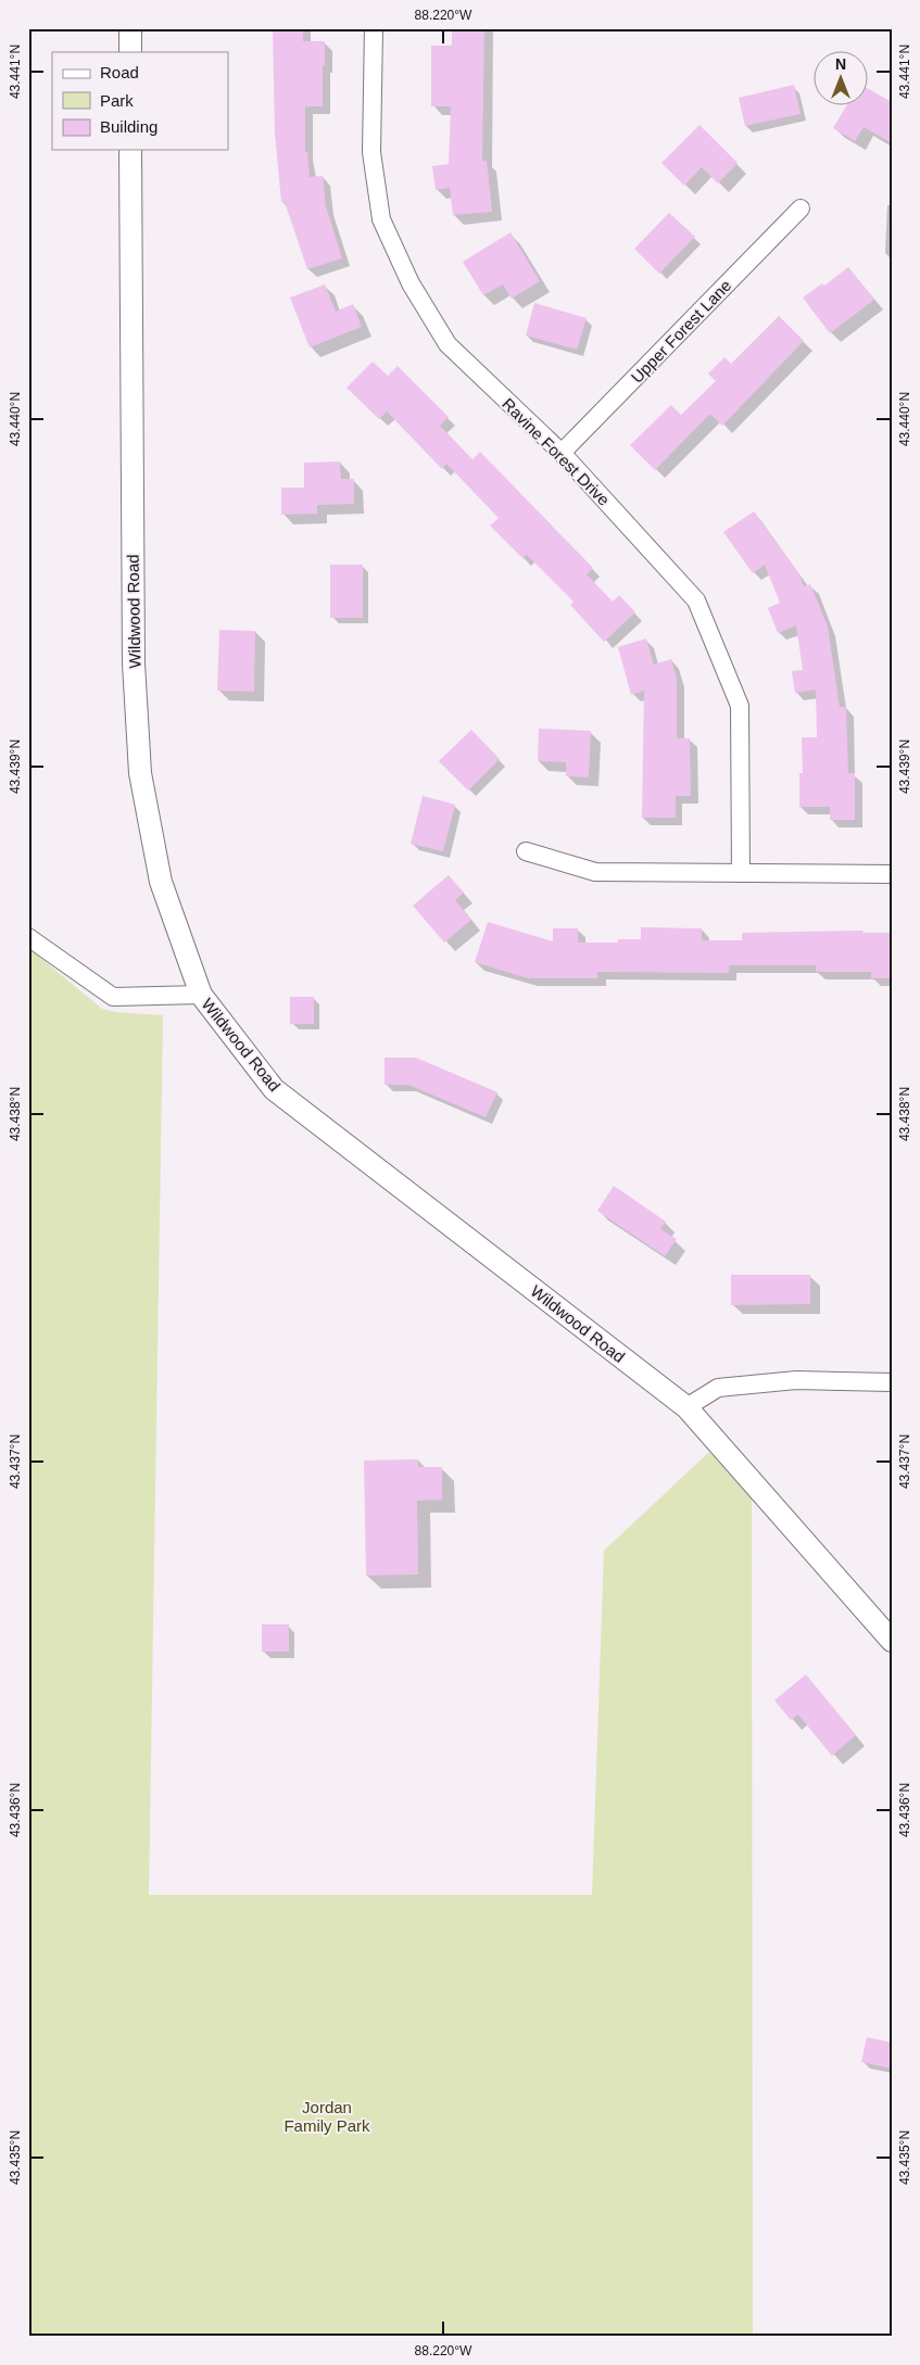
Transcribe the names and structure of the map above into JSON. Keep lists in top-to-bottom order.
{
  "streets": {
    "street": ["Upper Forest Lane", "Ravine Forest Drive", "Wildwood Road"]
  },
  "crossings": [
    ["Upper Forest Lane", "Ravine Forest Drive"]
  ],
  "parks": ["Jordan Family Park"],
  "legend": ["Road", "Park", "Building"],
  "north": "top",
  "coordinates": [
    "88.220°W",
    "43.441°N",
    "43.440°N",
    "43.439°N",
    "43.438°N",
    "43.437°N",
    "43.436°N",
    "43.435°N"
  ]
}
